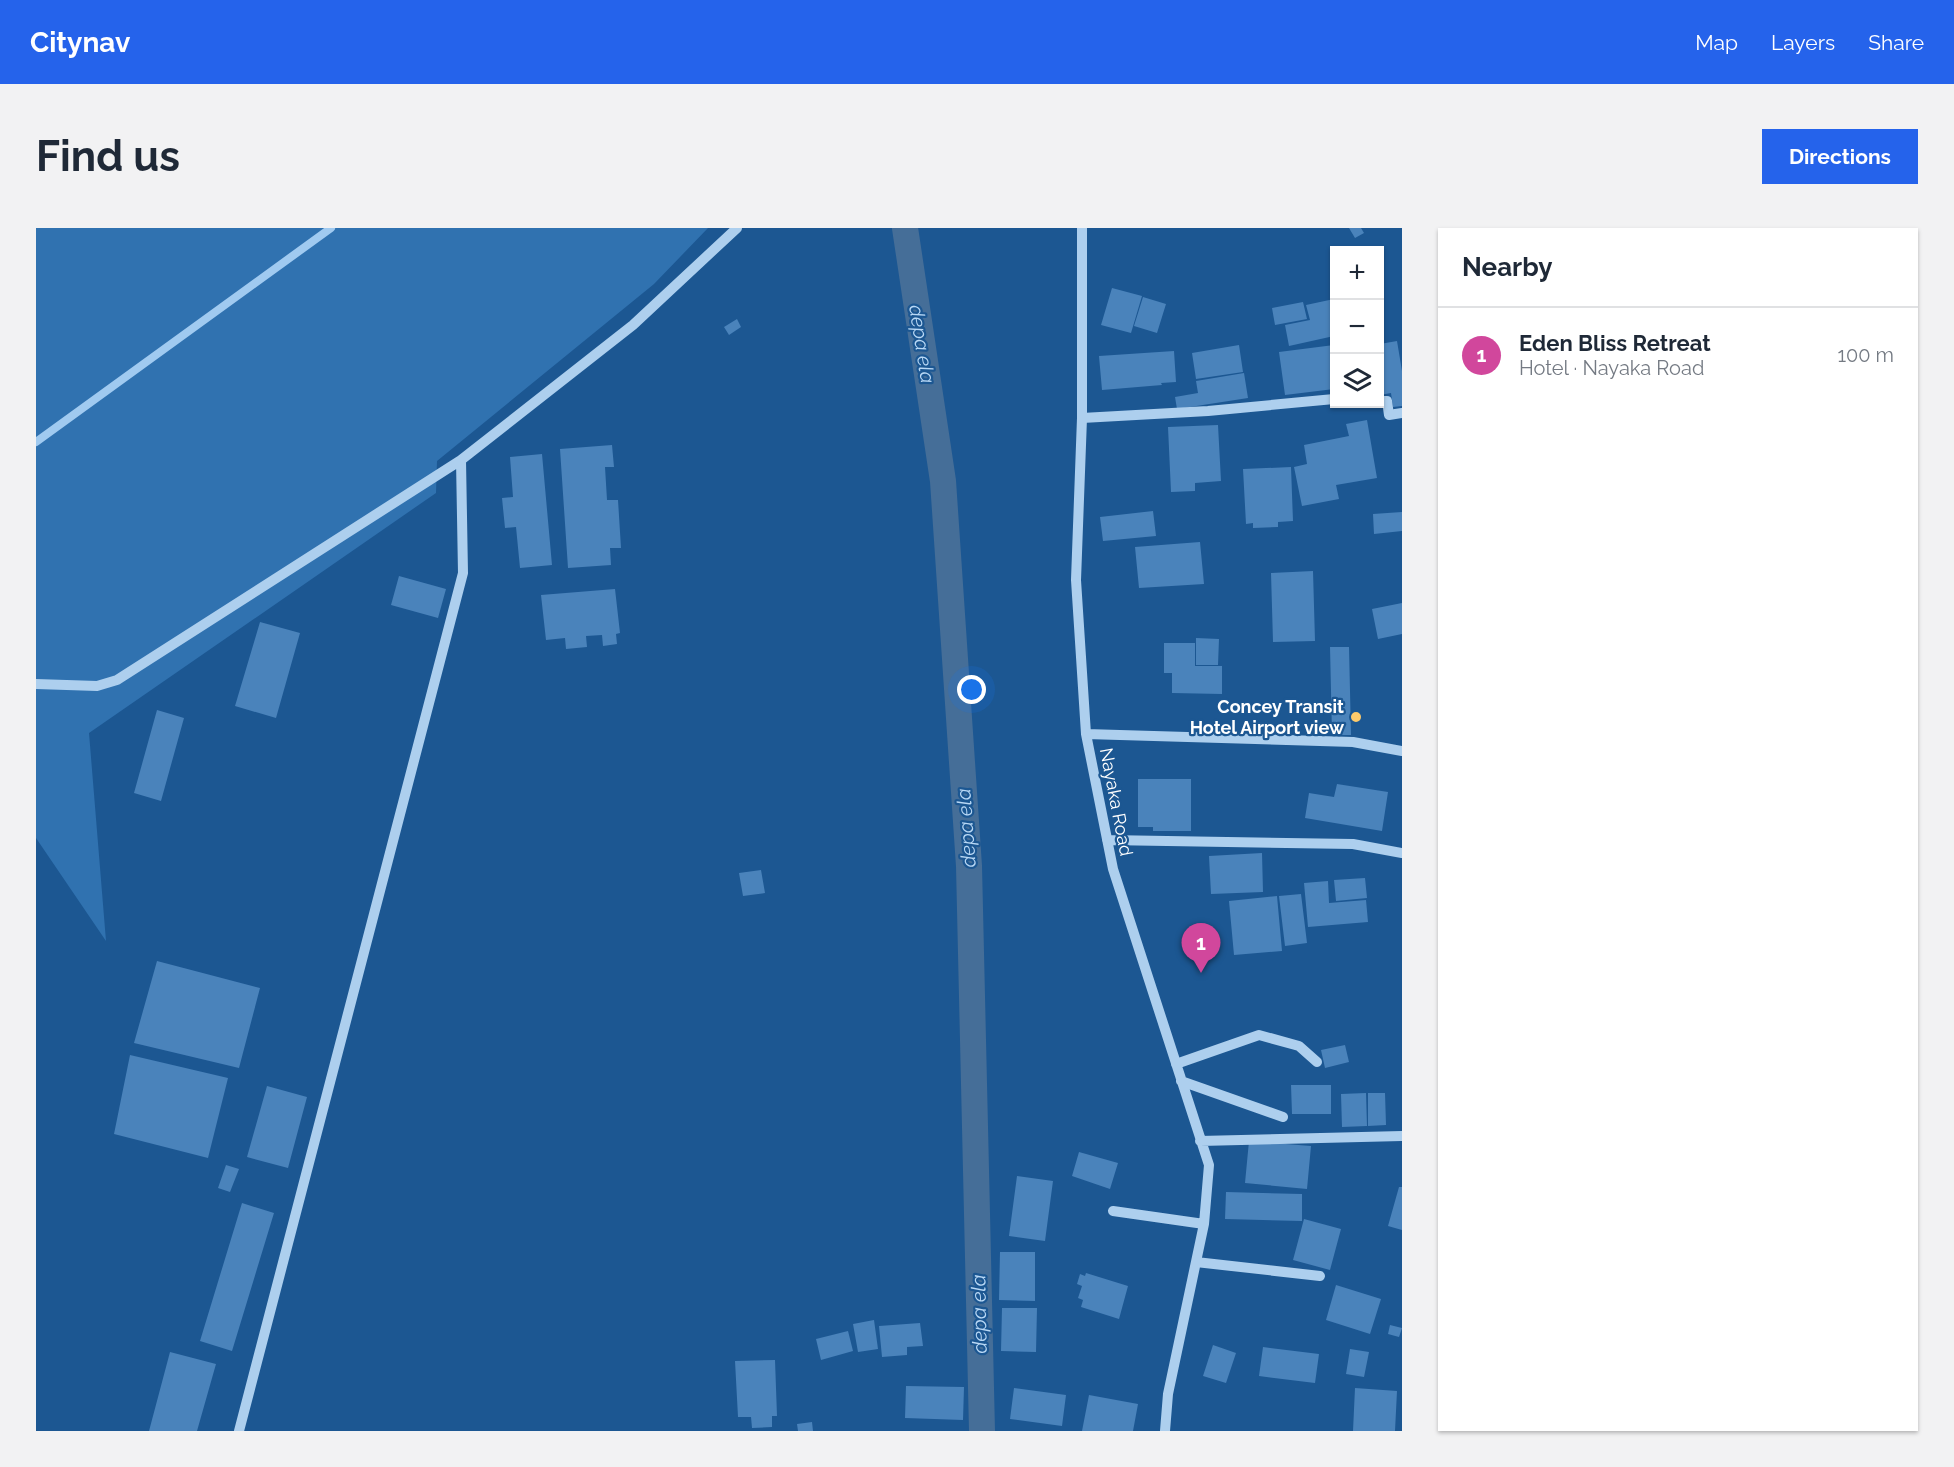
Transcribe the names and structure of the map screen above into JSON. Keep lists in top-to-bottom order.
{
  "streets": {
    "street": ["Nayaka Road"]
  },
  "water": ["depa ela"],
  "places": ["Concey Transit Hotel Airport view"],
  "page": {
    "header": "Citynav",
    "nav": ["Map", "Layers", "Share"],
    "buttons": "Directions",
    "title": "Find us",
    "heading": "Nearby",
    "map_buttons": ["+", "−"],
    "list": [
      {
        "mark": "1",
        "name": "Eden Bliss Retreat",
        "note": "Hotel · Nayaka Road",
        "value": "100 m"
      }
    ],
    "pins": "1"
  }
}
